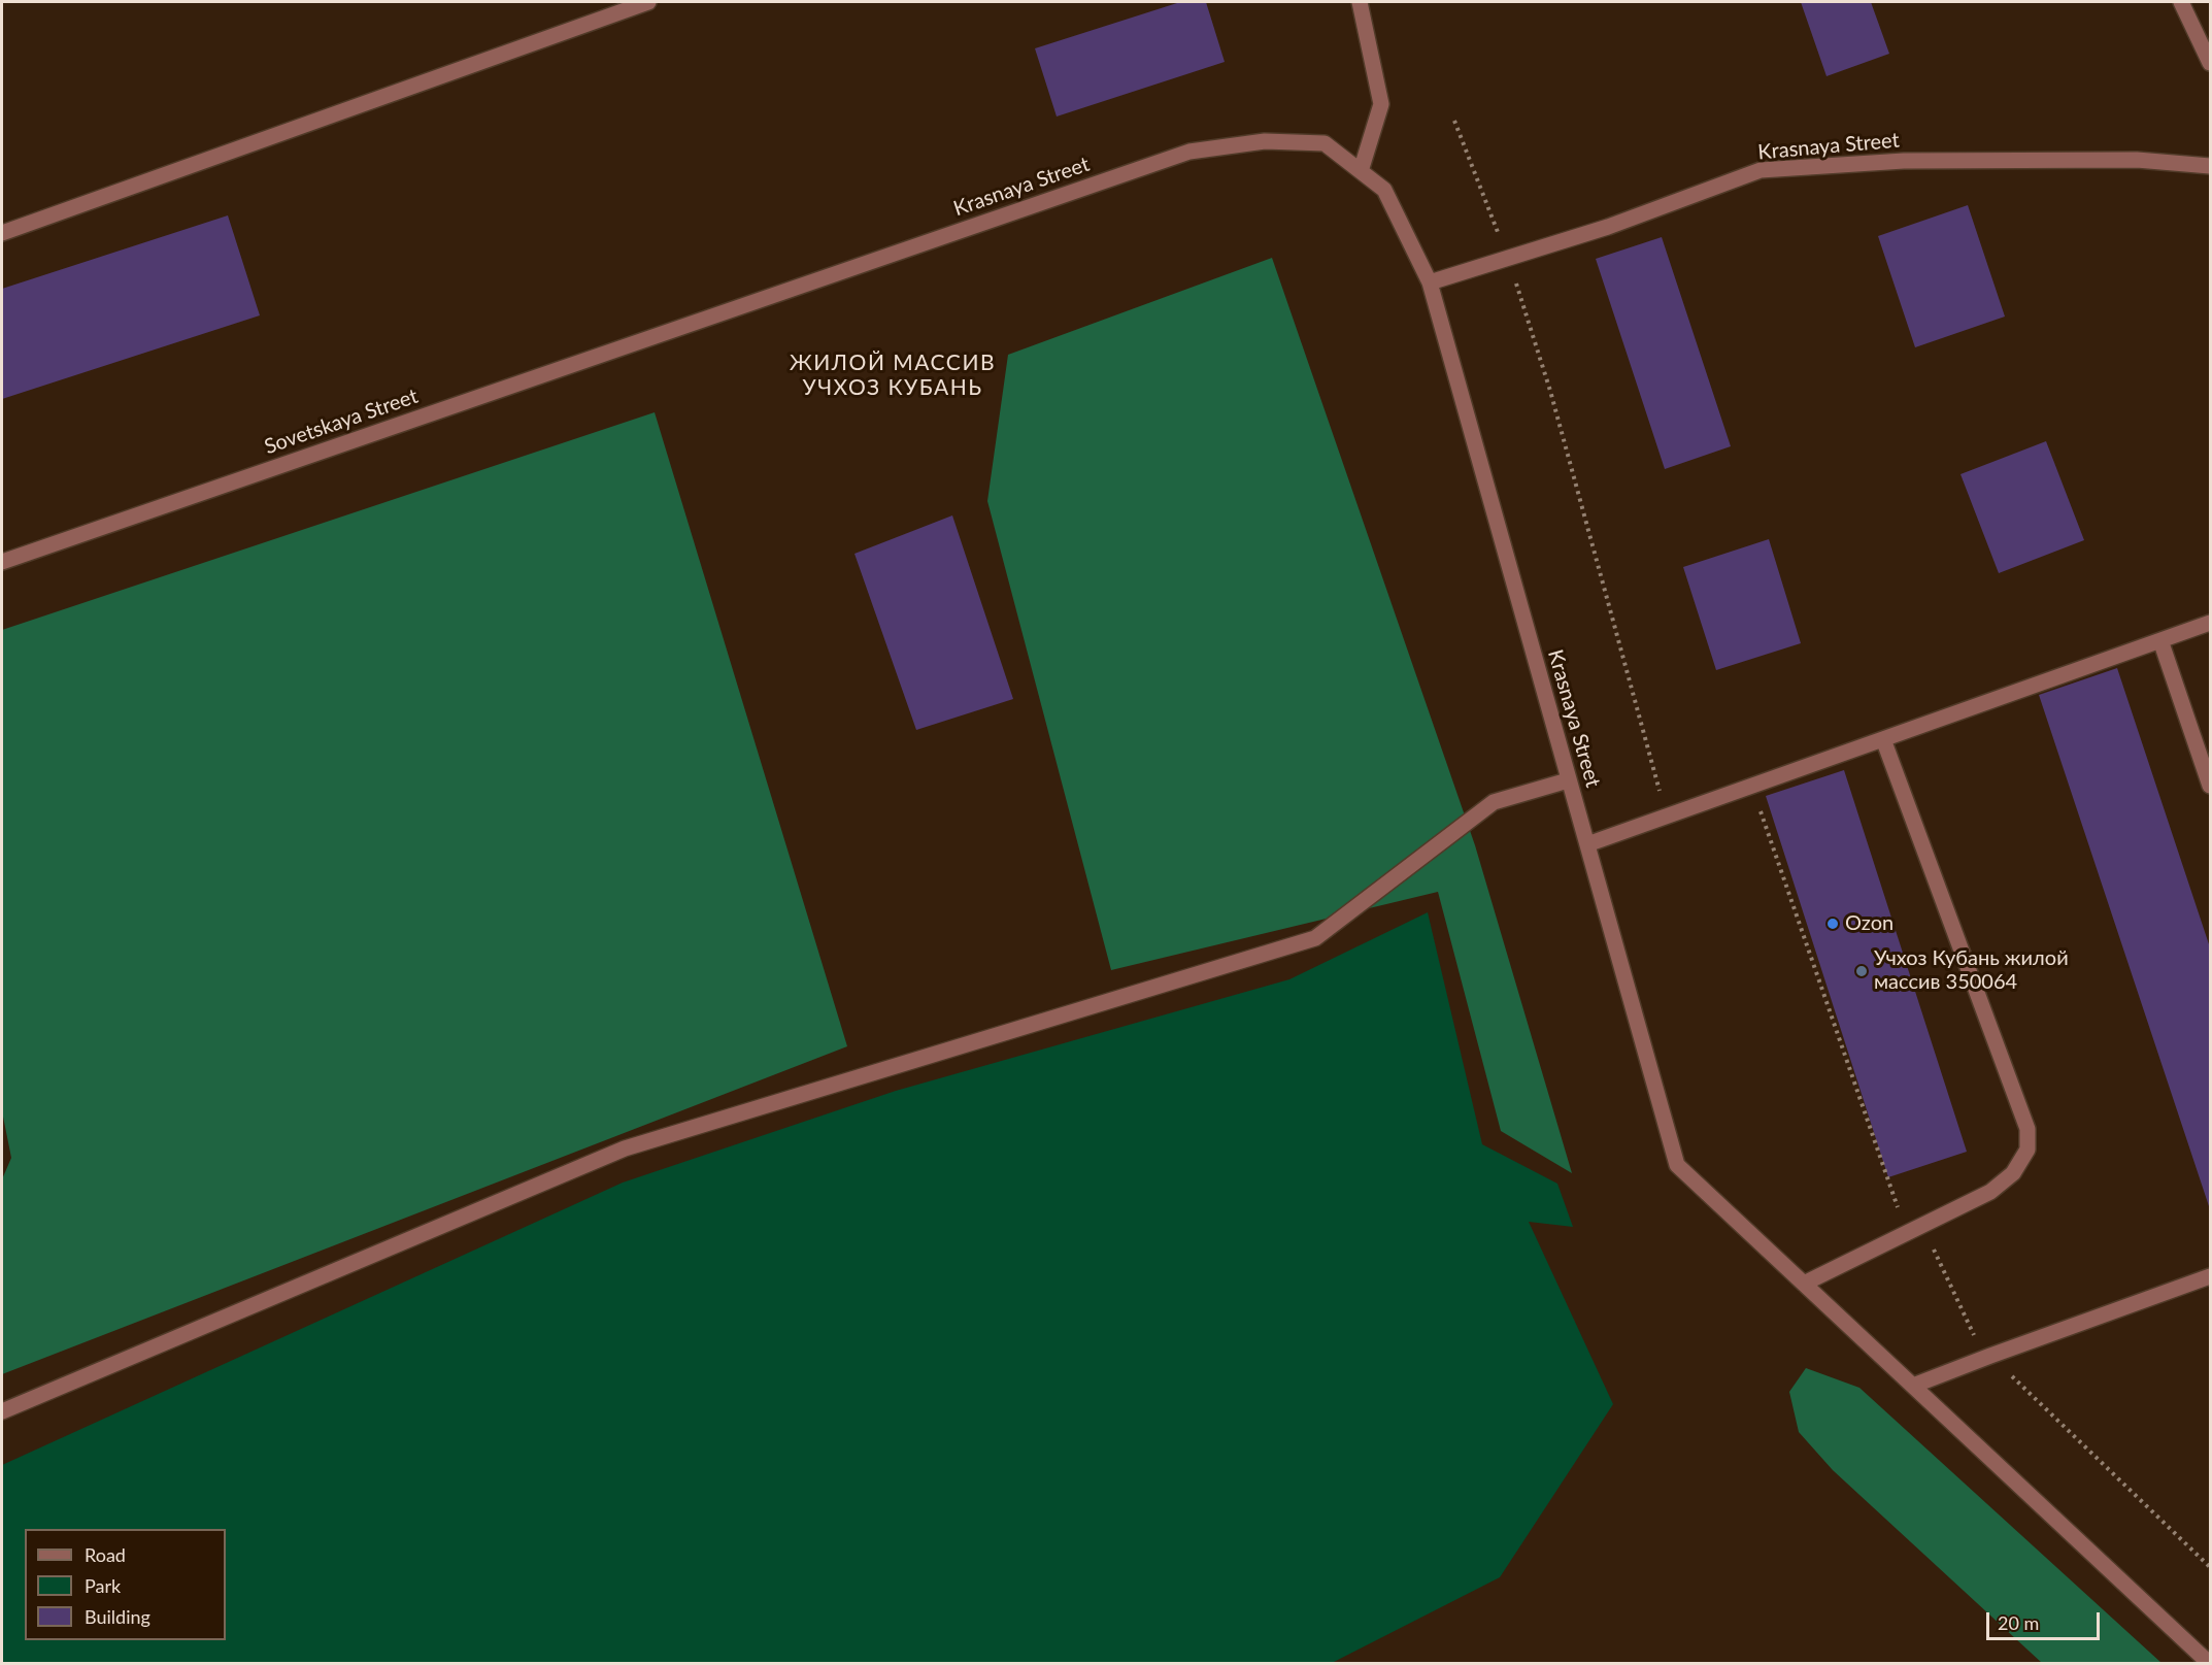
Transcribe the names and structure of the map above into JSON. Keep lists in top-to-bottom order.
{
  "streets": {
    "street": ["Krasnaya Street", "Sovetskaya Street"]
  },
  "crossings": [
    ["Krasnaya Street", "Sovetskaya Street"]
  ],
  "districts": ["ЖИЛОЙ МАССИВ УЧХОЗ КУБАНЬ"],
  "places": ["Ozon", "Учхоз Кубань жилой массив 350064"],
  "legend": ["Road", "Park", "Building"],
  "scale_bar": "20 m"
}
